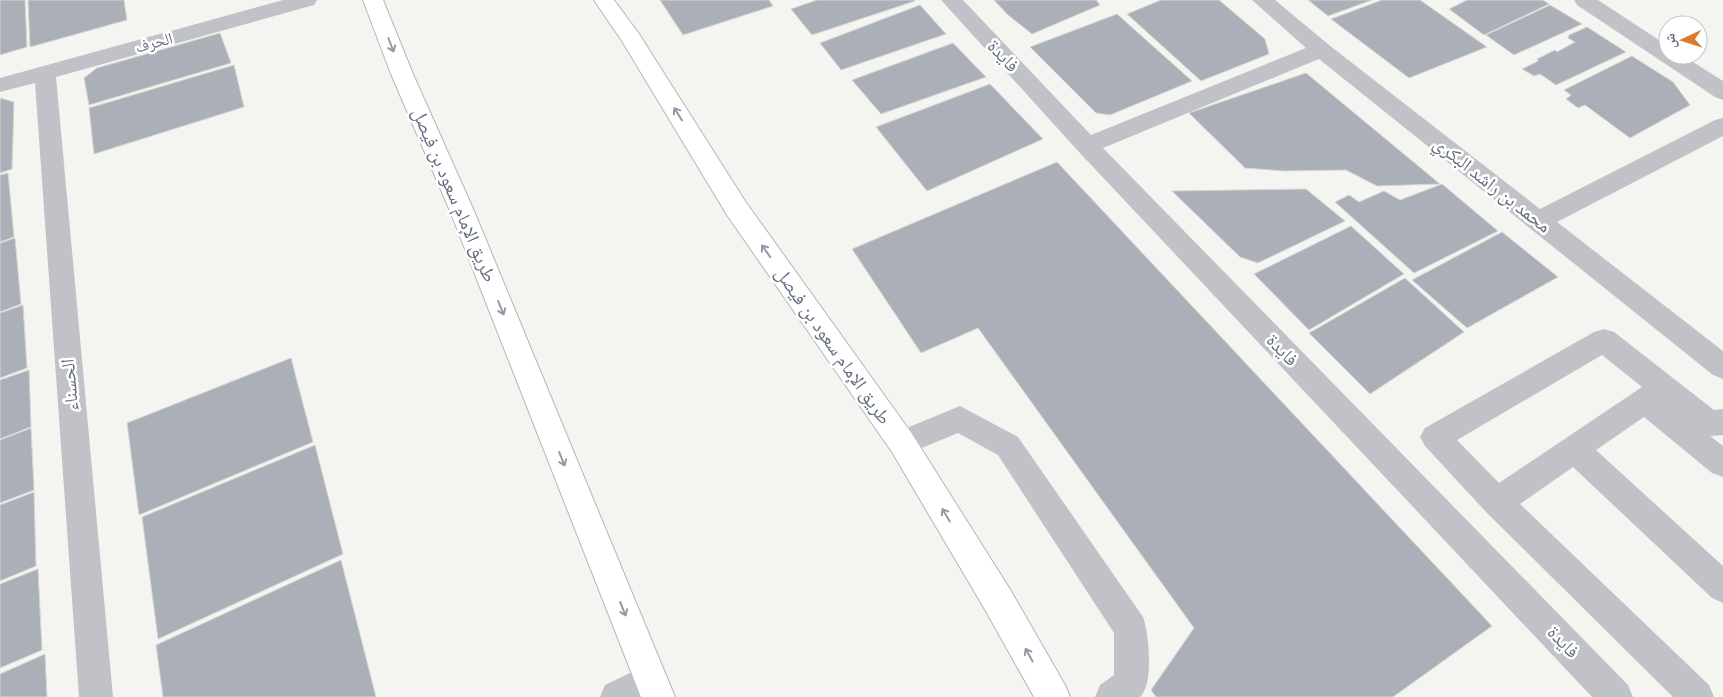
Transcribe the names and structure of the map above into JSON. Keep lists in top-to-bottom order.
{
  "streets": {
    "main road": ["طريق الإمام سعود بن فيصل"],
    "street": [
      "الحرف",
      "فايدة",
      "محمد بن راشد البكري",
      "الحسناء"
    ]
  },
  "crossings": [
    ["الحرف", "الحسناء"]
  ],
  "north": "left"
}
